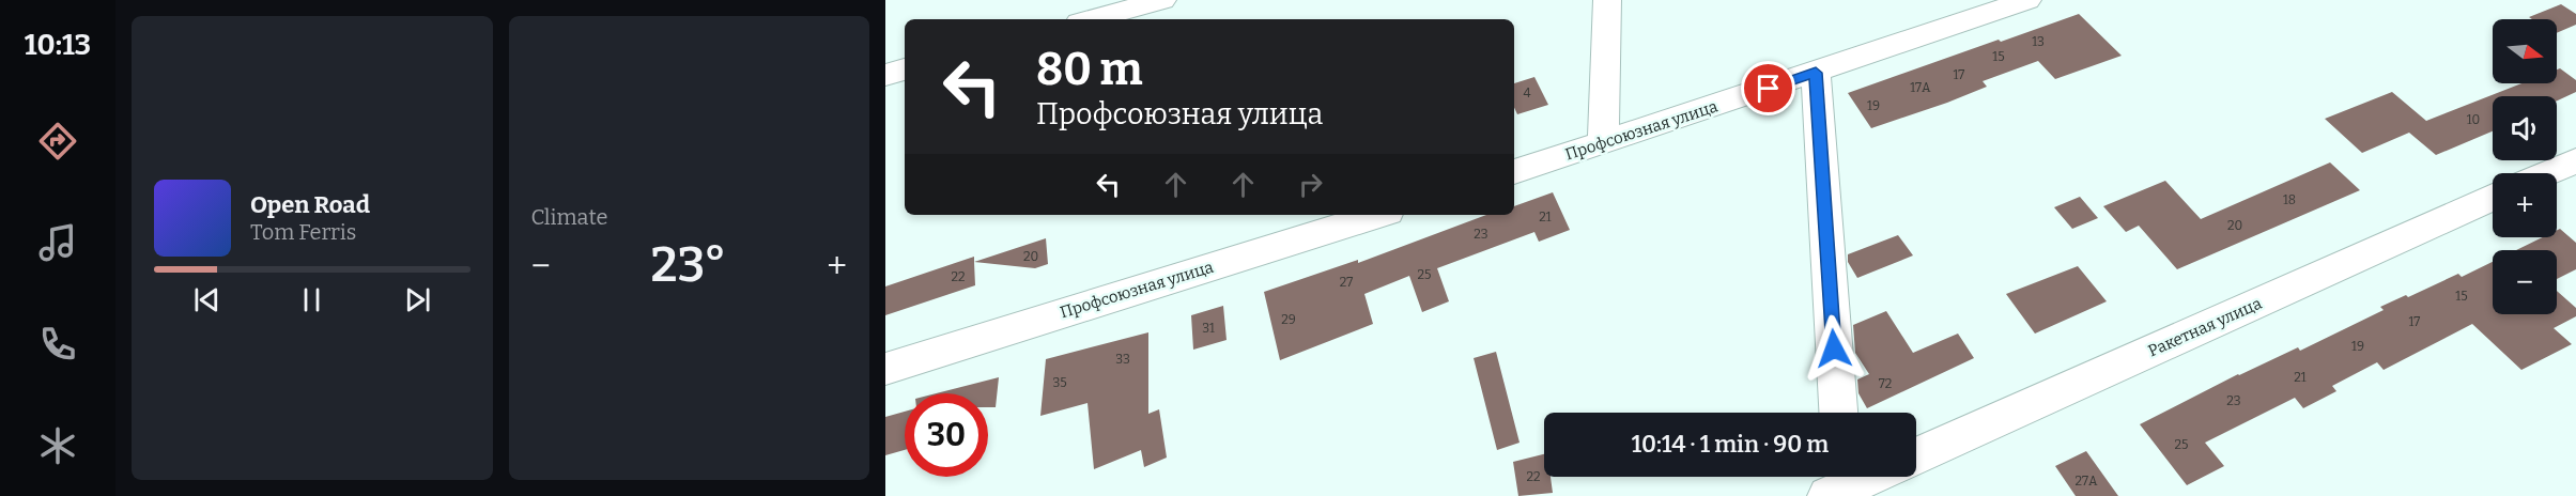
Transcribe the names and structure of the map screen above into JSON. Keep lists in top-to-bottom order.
{
  "streets": {
    "street": ["Профсоюзная улица", "Ракетная улица"]
  },
  "house_numbers": [
    "13",
    "15",
    "17",
    "17А",
    "4",
    "19",
    "10",
    "18",
    "21",
    "20",
    "23",
    "20",
    "25",
    "22",
    "27",
    "15",
    "29",
    "17",
    "31",
    "19",
    "33",
    "21",
    "35",
    "72",
    "23",
    "25",
    "22",
    "27А"
  ],
  "north": "right",
  "page": {
    "tabs": "10:13",
    "tile": "Climate",
    "map_buttons": ["+", "−"],
    "turn": ["80 m", "Профсоюзная улица"],
    "song": ["Open Road", "Tom Ferris"],
    "heat": ["−", "23°", "+"],
    "limit": "30",
    "trip": "10:14 · 1 min · 90 m"
  }
}
